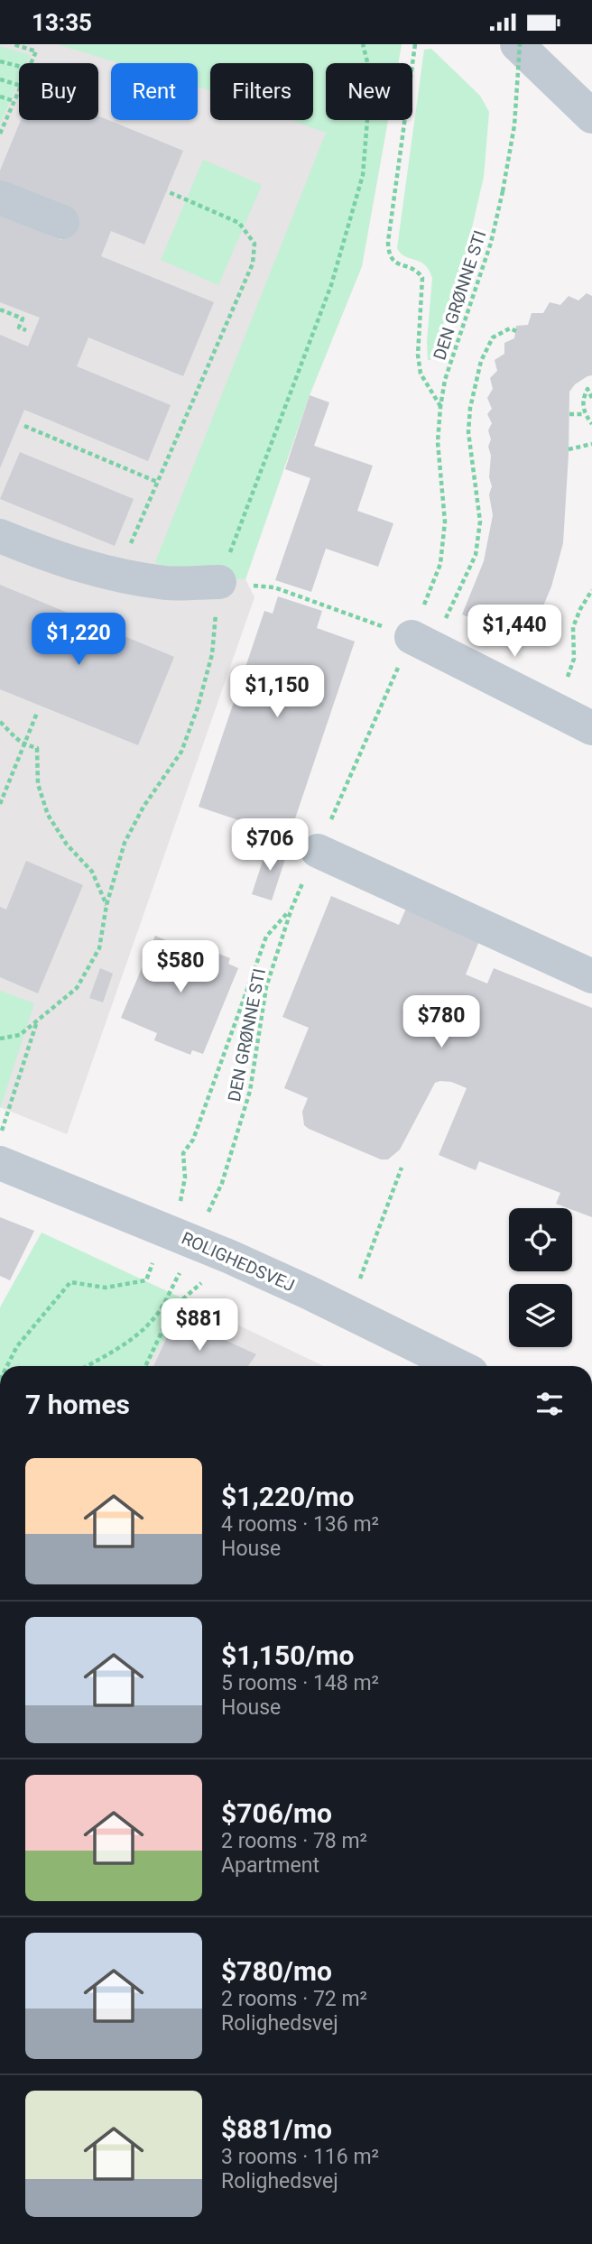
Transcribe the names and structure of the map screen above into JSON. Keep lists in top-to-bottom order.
{
  "streets": {
    "street": ["ROLIGHEDSVEJ"],
    "path": ["DEN GRØNNE STI"]
  },
  "crossings": [
    ["DEN GRØNNE STI", "ROLIGHEDSVEJ"]
  ],
  "page": {
    "status": "13:35",
    "chip": [
      "Buy",
      "Rent",
      "Filters",
      "New"
    ],
    "price": [
      "$1,440",
      "$1,220",
      "$1,150",
      "$706",
      "$580",
      "$780",
      "$881"
    ],
    "heading": "7 homes",
    "list": [
      {
        "name": "$1,220/mo",
        "note": "4 rooms · 136 m² · House"
      },
      {
        "name": "$1,150/mo",
        "note": "5 rooms · 148 m² · House"
      },
      {
        "name": "$706/mo",
        "note": "2 rooms · 78 m² · Apartment"
      },
      {
        "name": "$780/mo",
        "note": "2 rooms · 72 m² · Rolighedsvej"
      },
      {
        "name": "$881/mo",
        "note": "3 rooms · 116 m² · Rolighedsvej"
      }
    ]
  }
}
